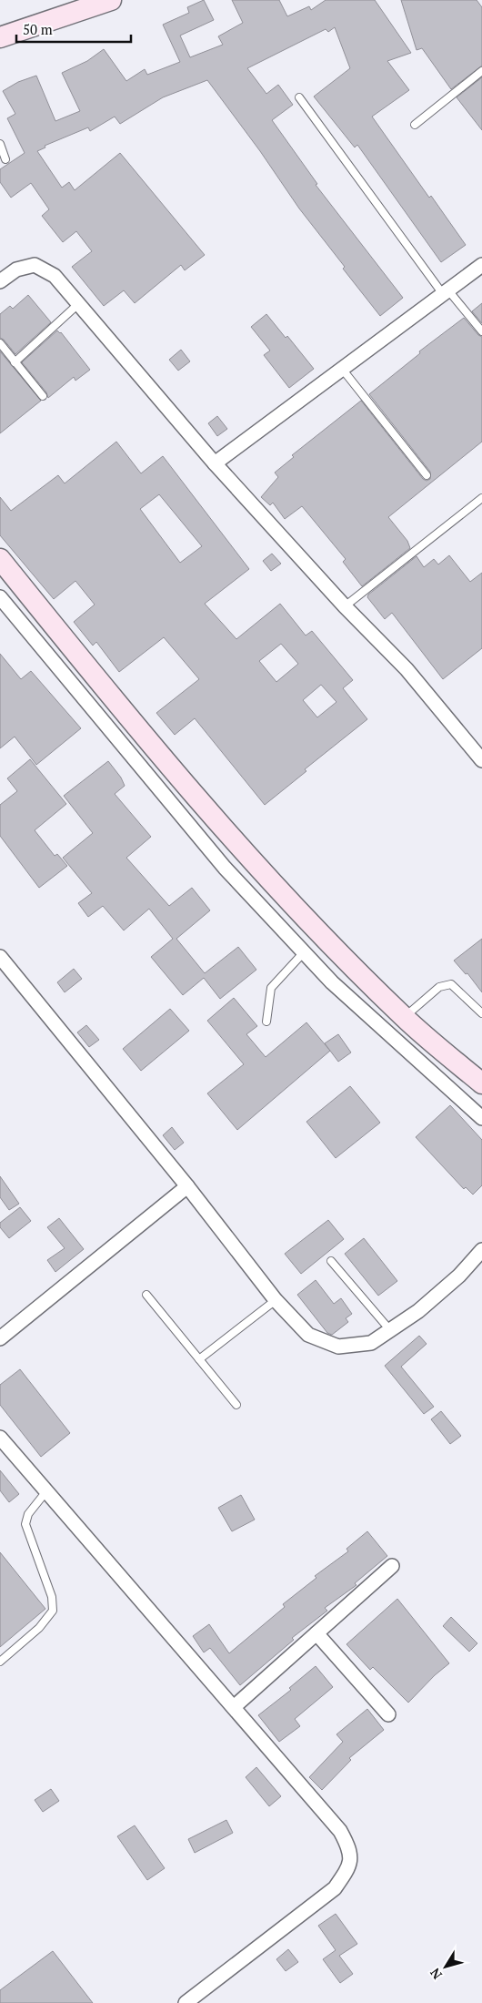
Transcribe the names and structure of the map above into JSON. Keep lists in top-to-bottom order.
{
  "scale_bar": "50 m",
  "north": "bottom left"
}
